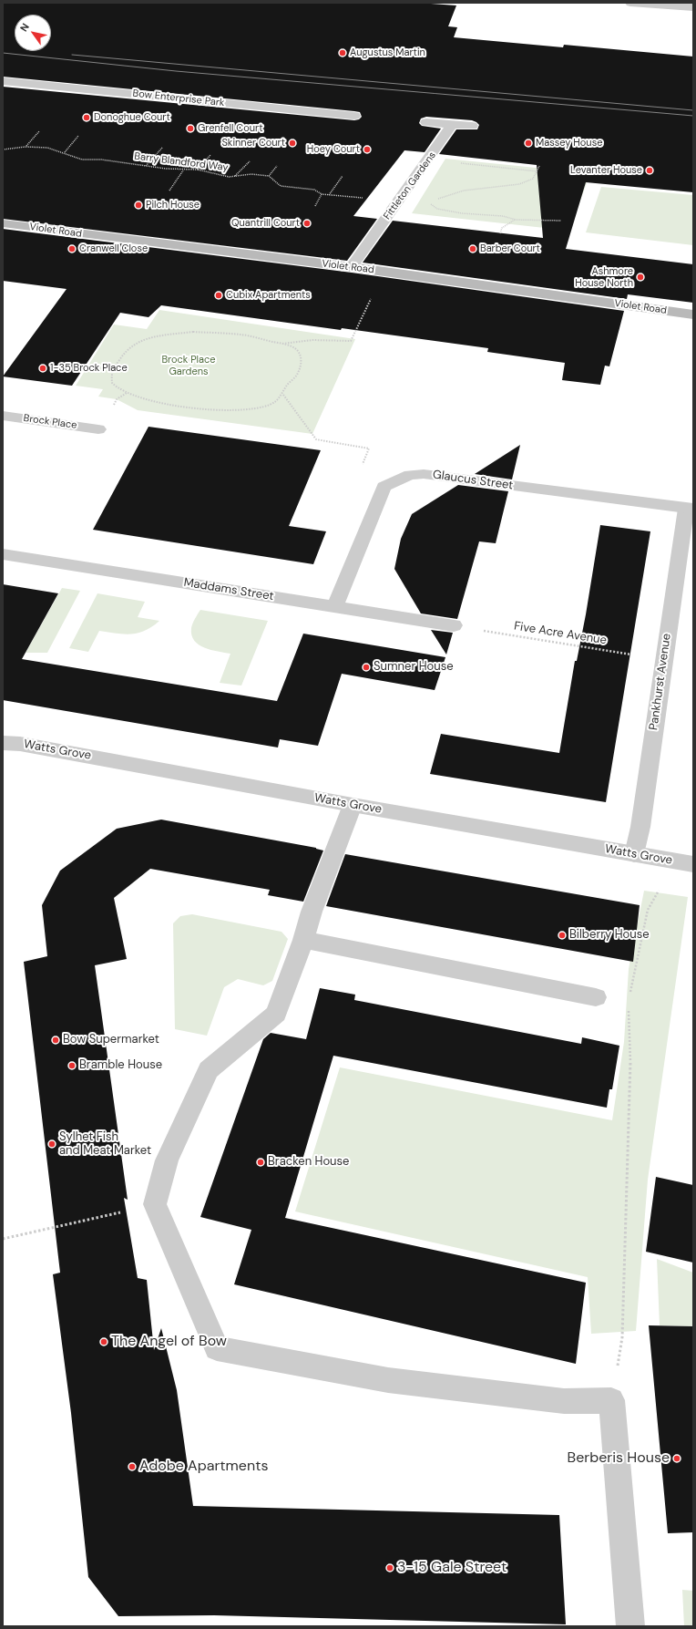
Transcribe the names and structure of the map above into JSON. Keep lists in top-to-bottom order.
{
  "streets": {
    "street": [
      "Bow Enterprise Park",
      "Fittleton Gardens",
      "Violet Road",
      "Brock Place",
      "Glaucus Street",
      "Maddams Street",
      "Pankhurst Avenue",
      "Watts Grove"
    ],
    "path": ["Barry Blandford Way", "Five Acre Avenue"]
  },
  "crossings": [
    ["Barry Blandford Way", "Fittleton Gardens"],
    ["Fittleton Gardens", "Violet Road"],
    ["Glaucus Street", "Maddams Street"],
    ["Glaucus Street", "Pankhurst Avenue"],
    ["Maddams Street", "Five Acre Avenue"],
    ["Five Acre Avenue", "Pankhurst Avenue"],
    ["Pankhurst Avenue", "Watts Grove"]
  ],
  "parks": ["Brock Place Gardens"],
  "places": [
    "Augustus Martin",
    "Donoghue Court",
    "Grenfell Court",
    "Skinner Court",
    "Massey House",
    "Hoey Court",
    "Levanter House",
    "Pilch House",
    "Quantrill Court",
    "Cranwell Close",
    "Barber Court",
    "Ashmore House North",
    "Cubix Apartments",
    "1-35 Brock Place",
    "Sumner House",
    "Bilberry House",
    "Bow Supermarket",
    "Bramble House",
    "Sylhet Fish and Meat Market",
    "Bracken House",
    "The Angel of Bow",
    "Berberis House",
    "Adobe Apartments",
    "3-15 Gale Street"
  ],
  "north": "top left"
}
